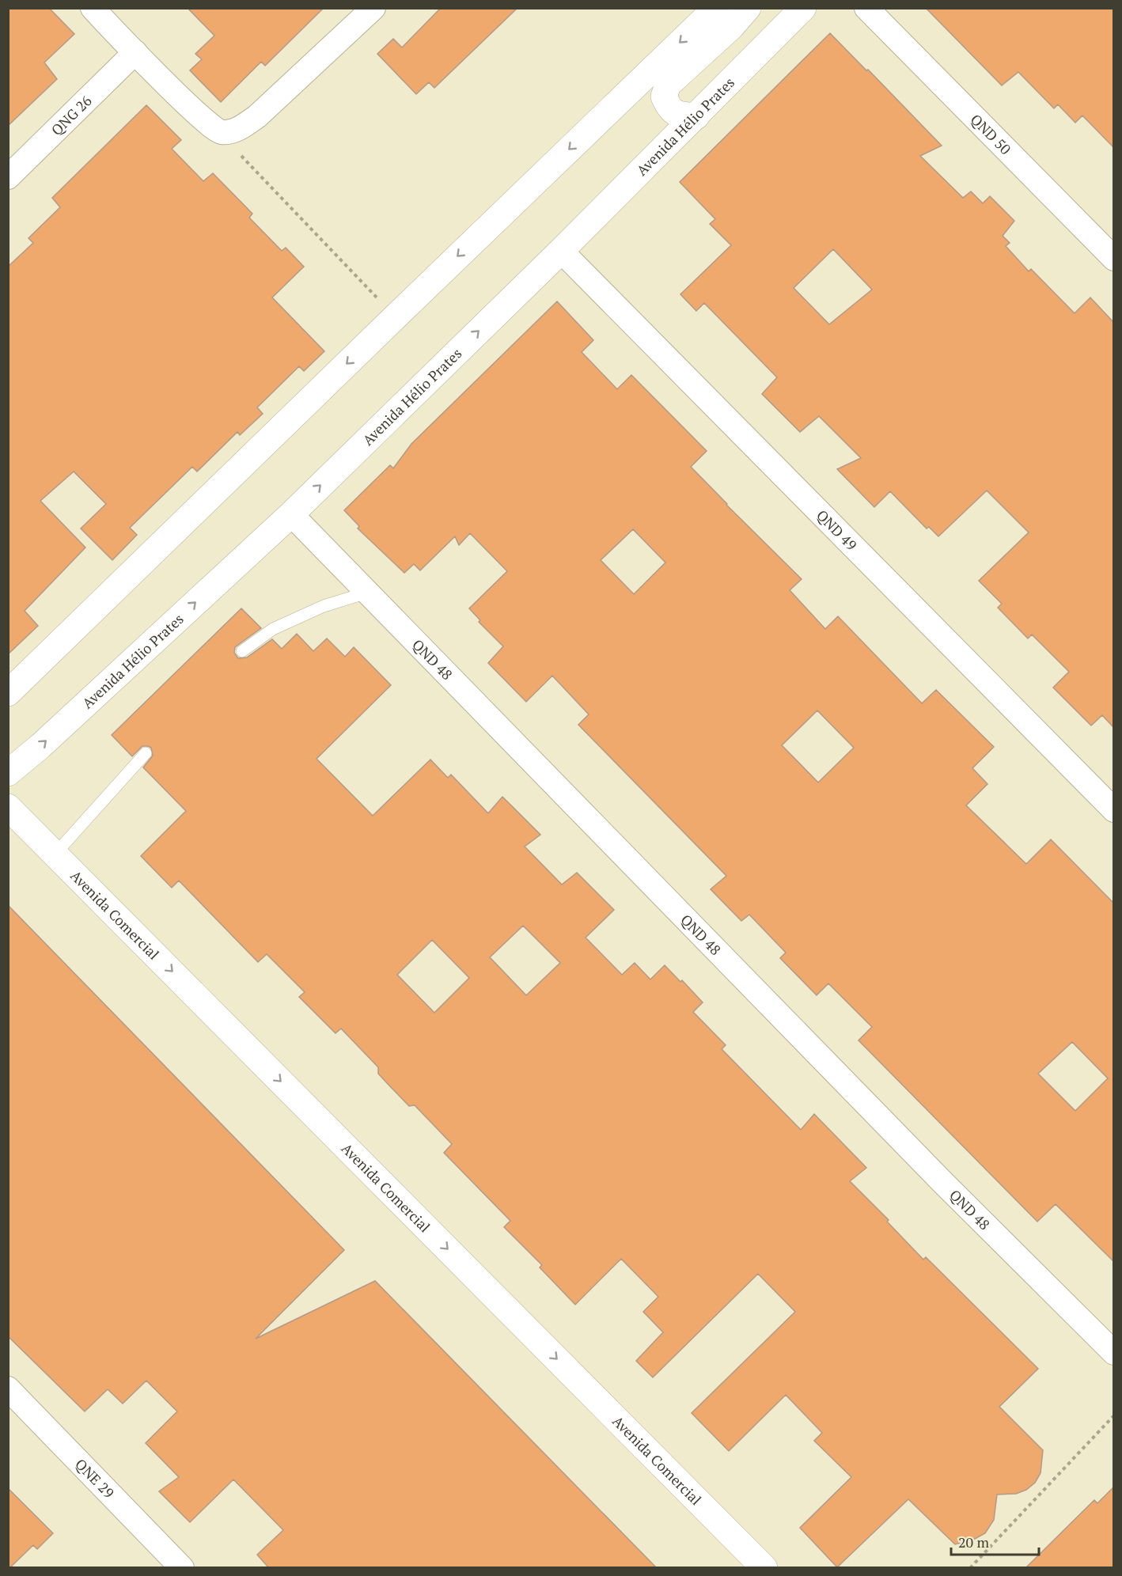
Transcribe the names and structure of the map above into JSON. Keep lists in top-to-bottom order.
{
  "streets": {
    "main road": ["Avenida Hélio Prates", "Avenida Comercial"],
    "street": [
      "QNG 26",
      "QND 50",
      "QND 49",
      "QND 48",
      "QNE 29"
    ]
  },
  "crossings": [
    ["Avenida Hélio Prates", "QND 49"],
    ["Avenida Hélio Prates", "QND 48"]
  ],
  "one_way": ["Avenida Comercial"],
  "scale_bar": "20 m"
}
